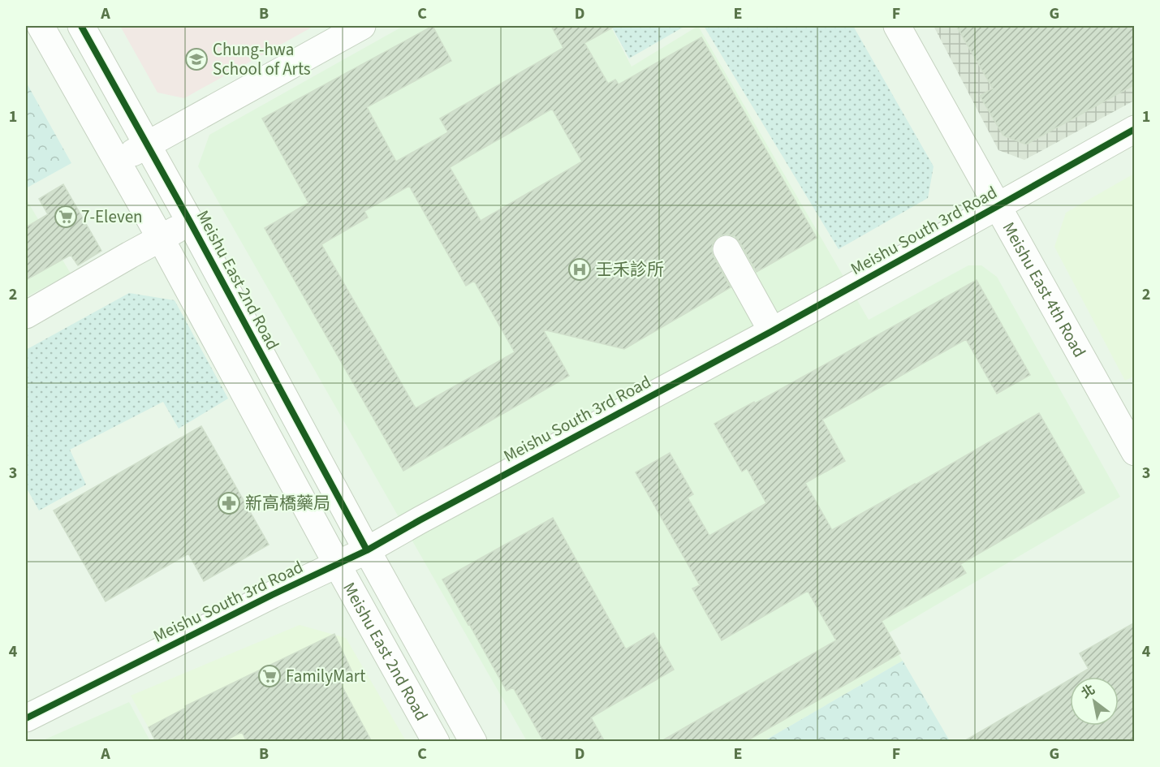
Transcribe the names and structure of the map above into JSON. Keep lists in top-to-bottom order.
{
  "streets": {
    "street": ["Meishu South 3rd Road", "Meishu East 2nd Road", "Meishu East 4th Road"]
  },
  "crossings": [
    ["Meishu South 3rd Road", "Meishu East 2nd Road"],
    ["Meishu South 3rd Road", "Meishu East 4th Road"]
  ],
  "places": {
    "school or university": ["Chung-hwa School of Arts"],
    "supermarket": ["7-Eleven", "FamilyMart"],
    "hospital": ["壬禾診所"],
    "pharmacy": ["新高橋藥局"]
  },
  "north": "top left",
  "grid": {
    "columns": [
      "A",
      "B",
      "C",
      "D",
      "E",
      "F",
      "G"
    ],
    "rows": [
      "1",
      "2",
      "3",
      "4"
    ]
  }
}
